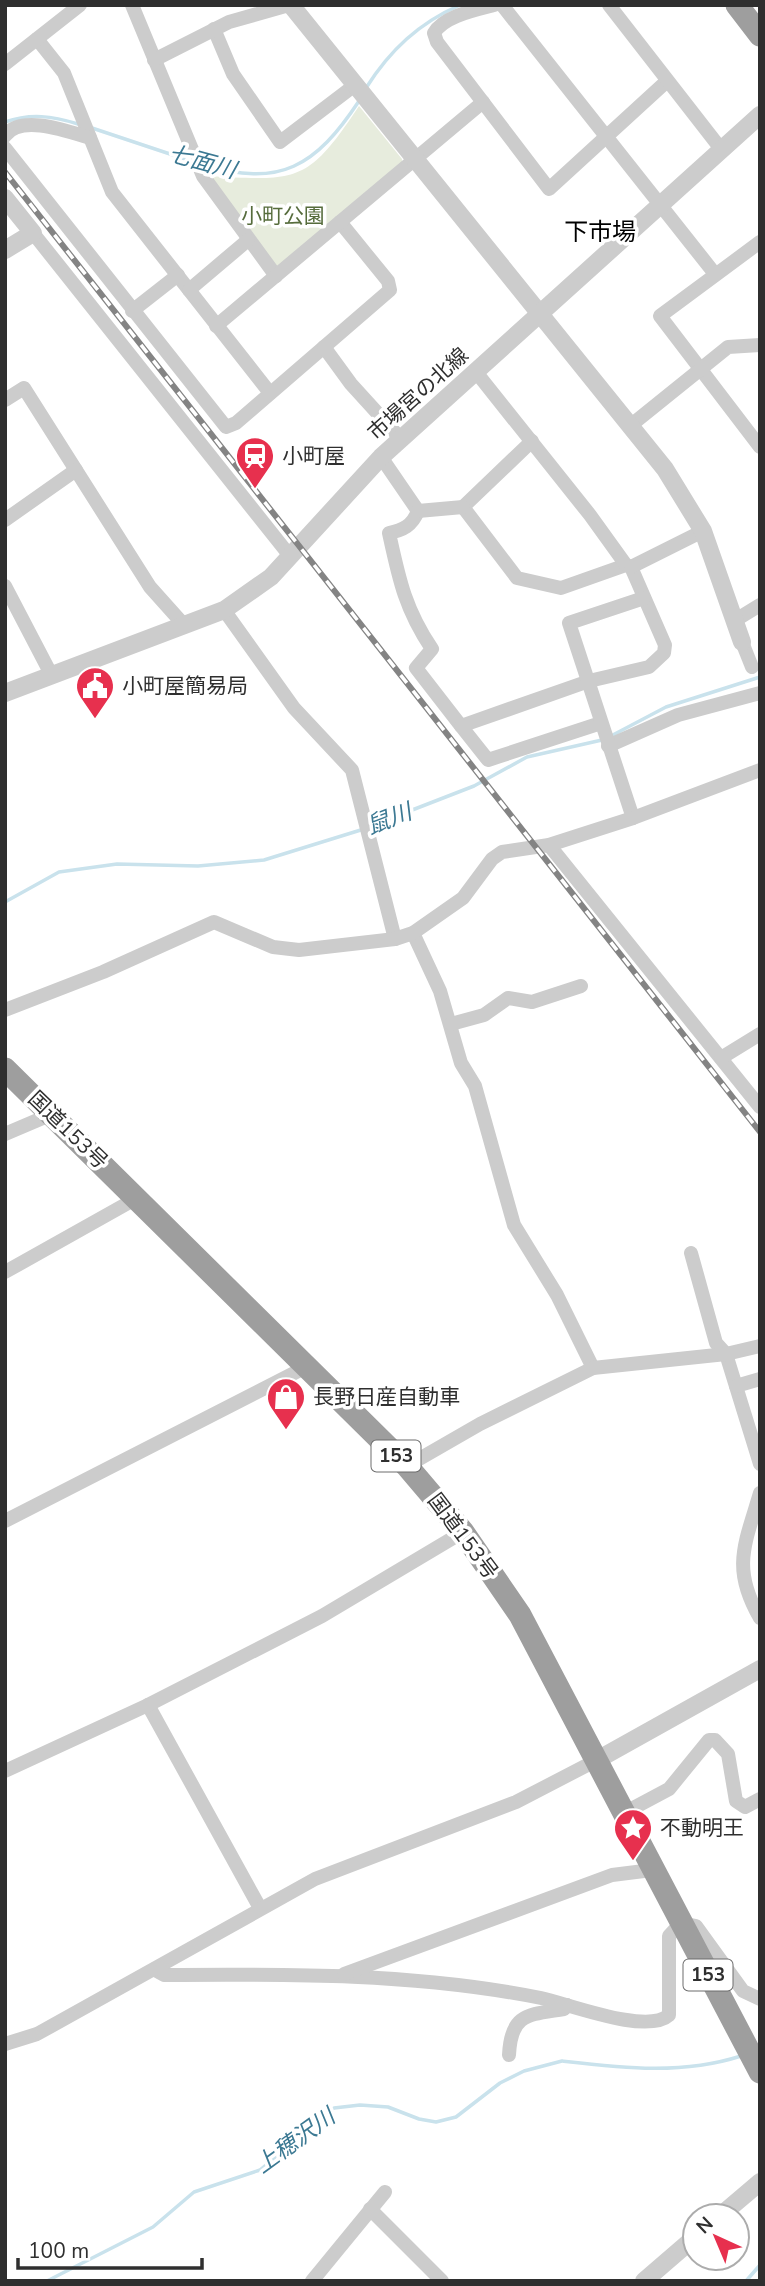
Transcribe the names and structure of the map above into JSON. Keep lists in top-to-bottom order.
{
  "streets": {
    "highway": ["国道153号", "153"],
    "street": ["市場宮の北線"]
  },
  "districts": ["下市場"],
  "water": ["七面川", "鼠川", "上穂沢川"],
  "parks": ["小町公園"],
  "places": {
    "station": ["小町屋"],
    "public building": ["小町屋簡易局"],
    "shop": ["長野日産自動車"],
    "place": ["不動明王"]
  },
  "scale_bar": "100 m",
  "north": "top left"
}
